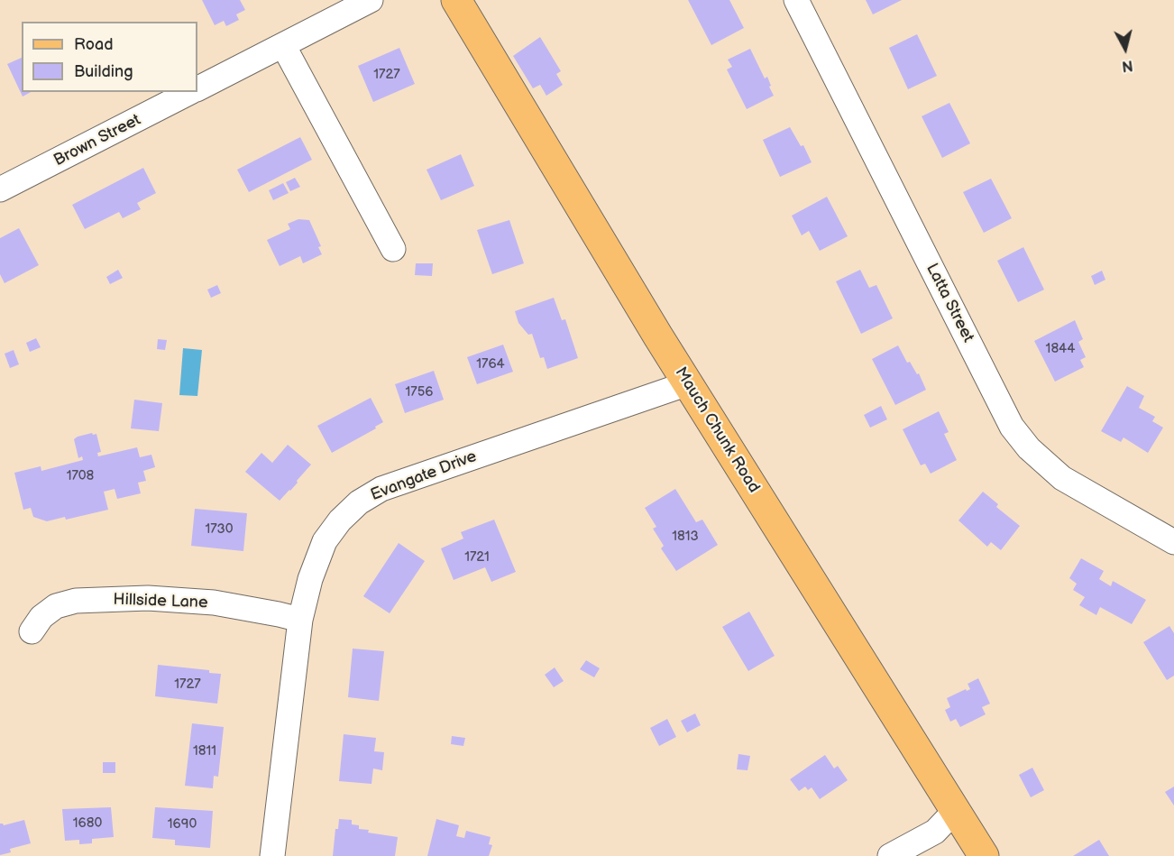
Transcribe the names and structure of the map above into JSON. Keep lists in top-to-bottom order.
{
  "streets": {
    "main road": ["Mauch Chunk Road"],
    "street": [
      "Brown Street",
      "Latta Street",
      "Evangate Drive",
      "Hillside Lane"
    ]
  },
  "crossings": [
    ["Mauch Chunk Road", "Evangate Drive"],
    ["Evangate Drive", "Hillside Lane"]
  ],
  "house_numbers": [
    "1727",
    "1844",
    "1764",
    "1756",
    "1708",
    "1730",
    "1813",
    "1721",
    "1727",
    "1811",
    "1680",
    "1690"
  ],
  "legend": ["Road", "Building"],
  "north": "bottom"
}
